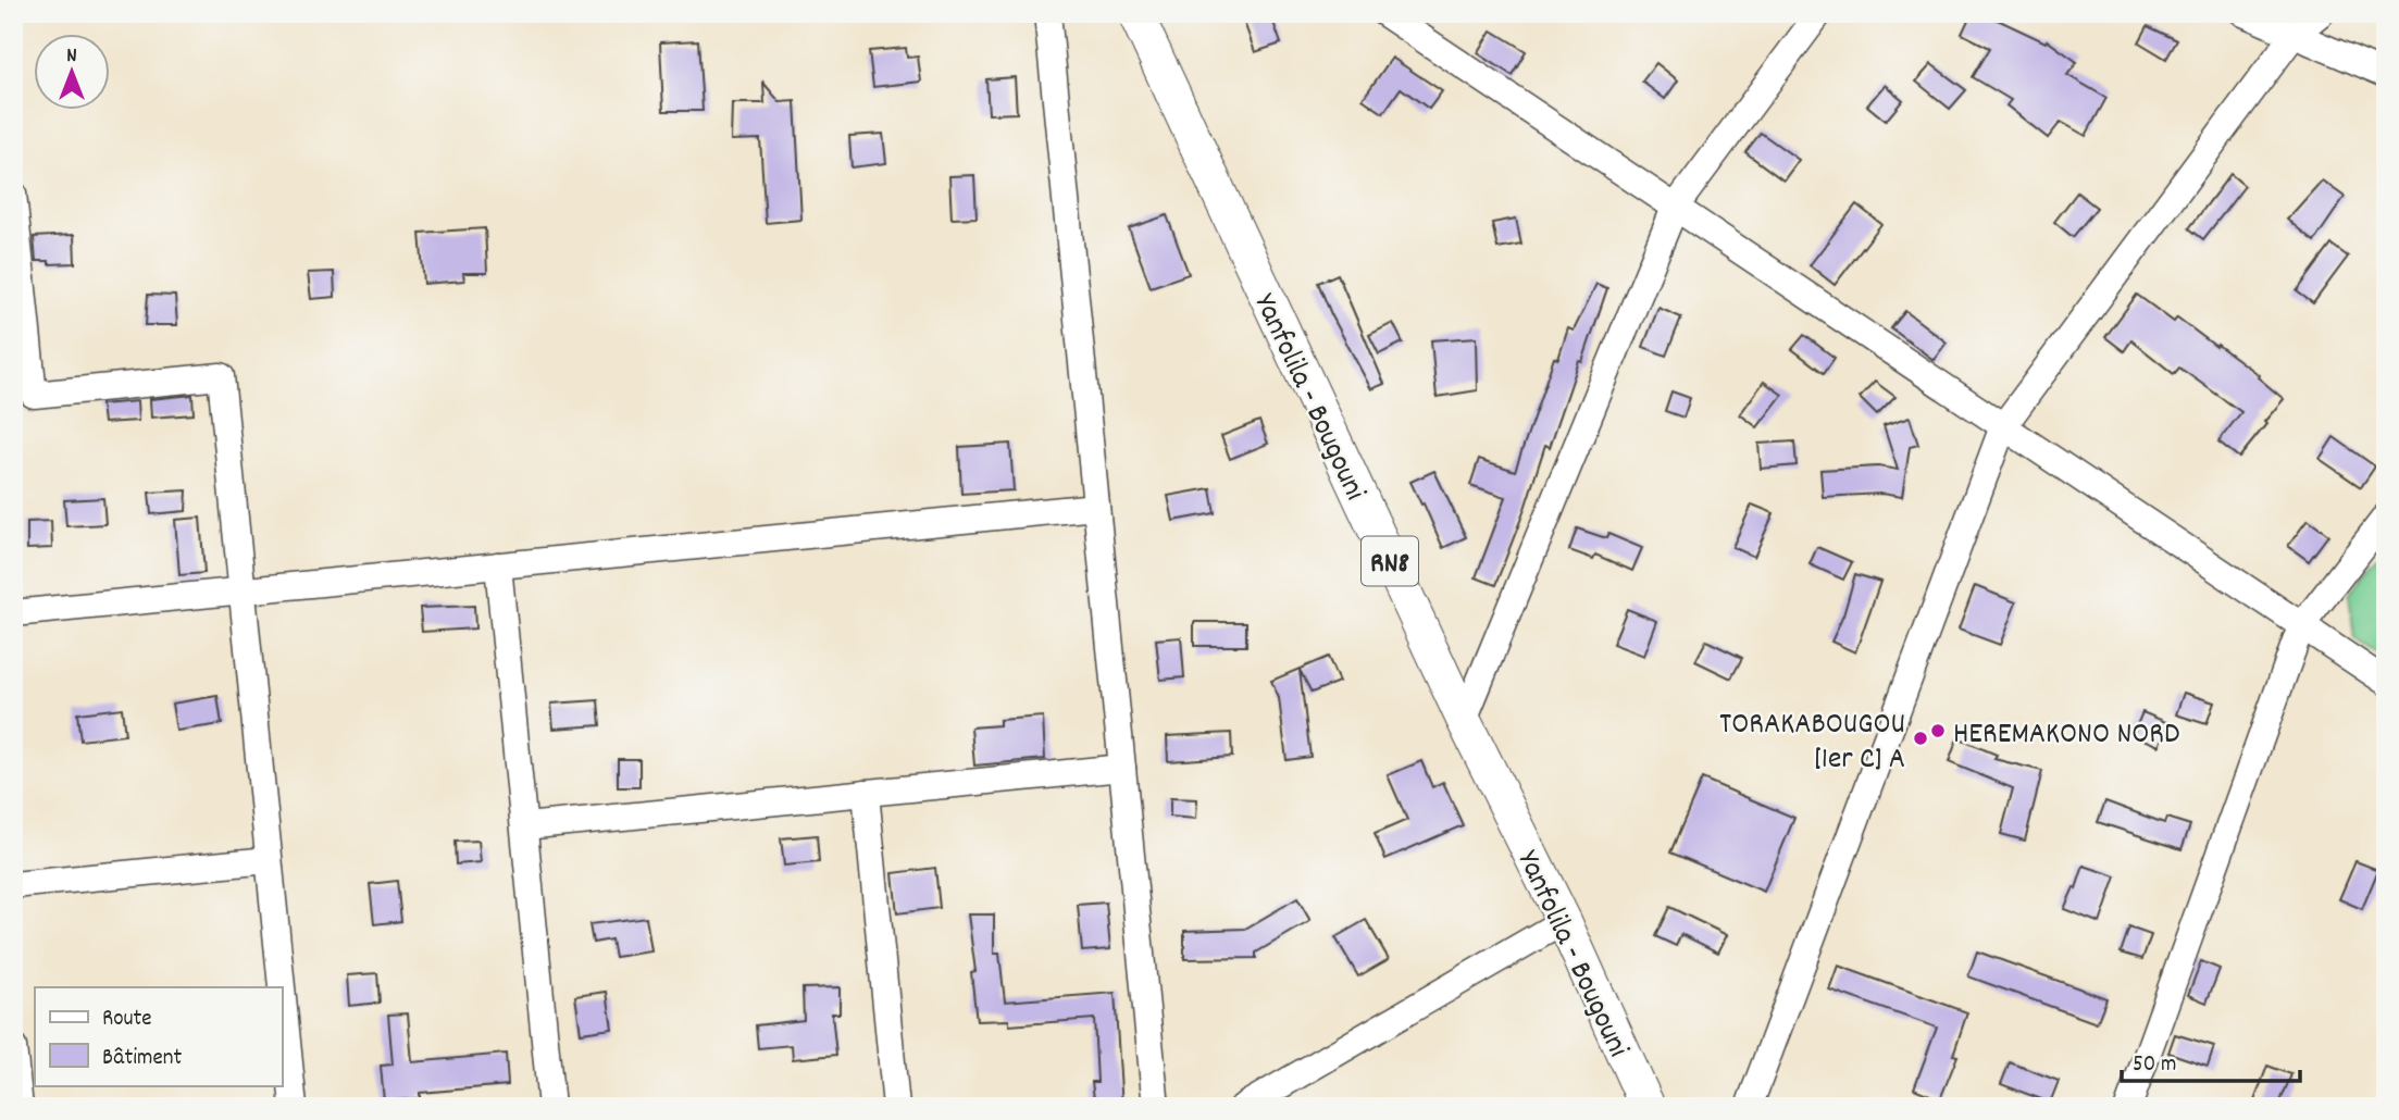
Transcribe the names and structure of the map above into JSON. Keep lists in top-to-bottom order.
{
  "streets": {
    "main road": ["Yanfolila - Bougouni", "RN8"]
  },
  "places": ["HEREMAKONO NORD", "TORAKABOUGOU [1er C] A"],
  "legend": ["Route", "Bâtiment"],
  "scale_bar": "50 m",
  "north": "top"
}
